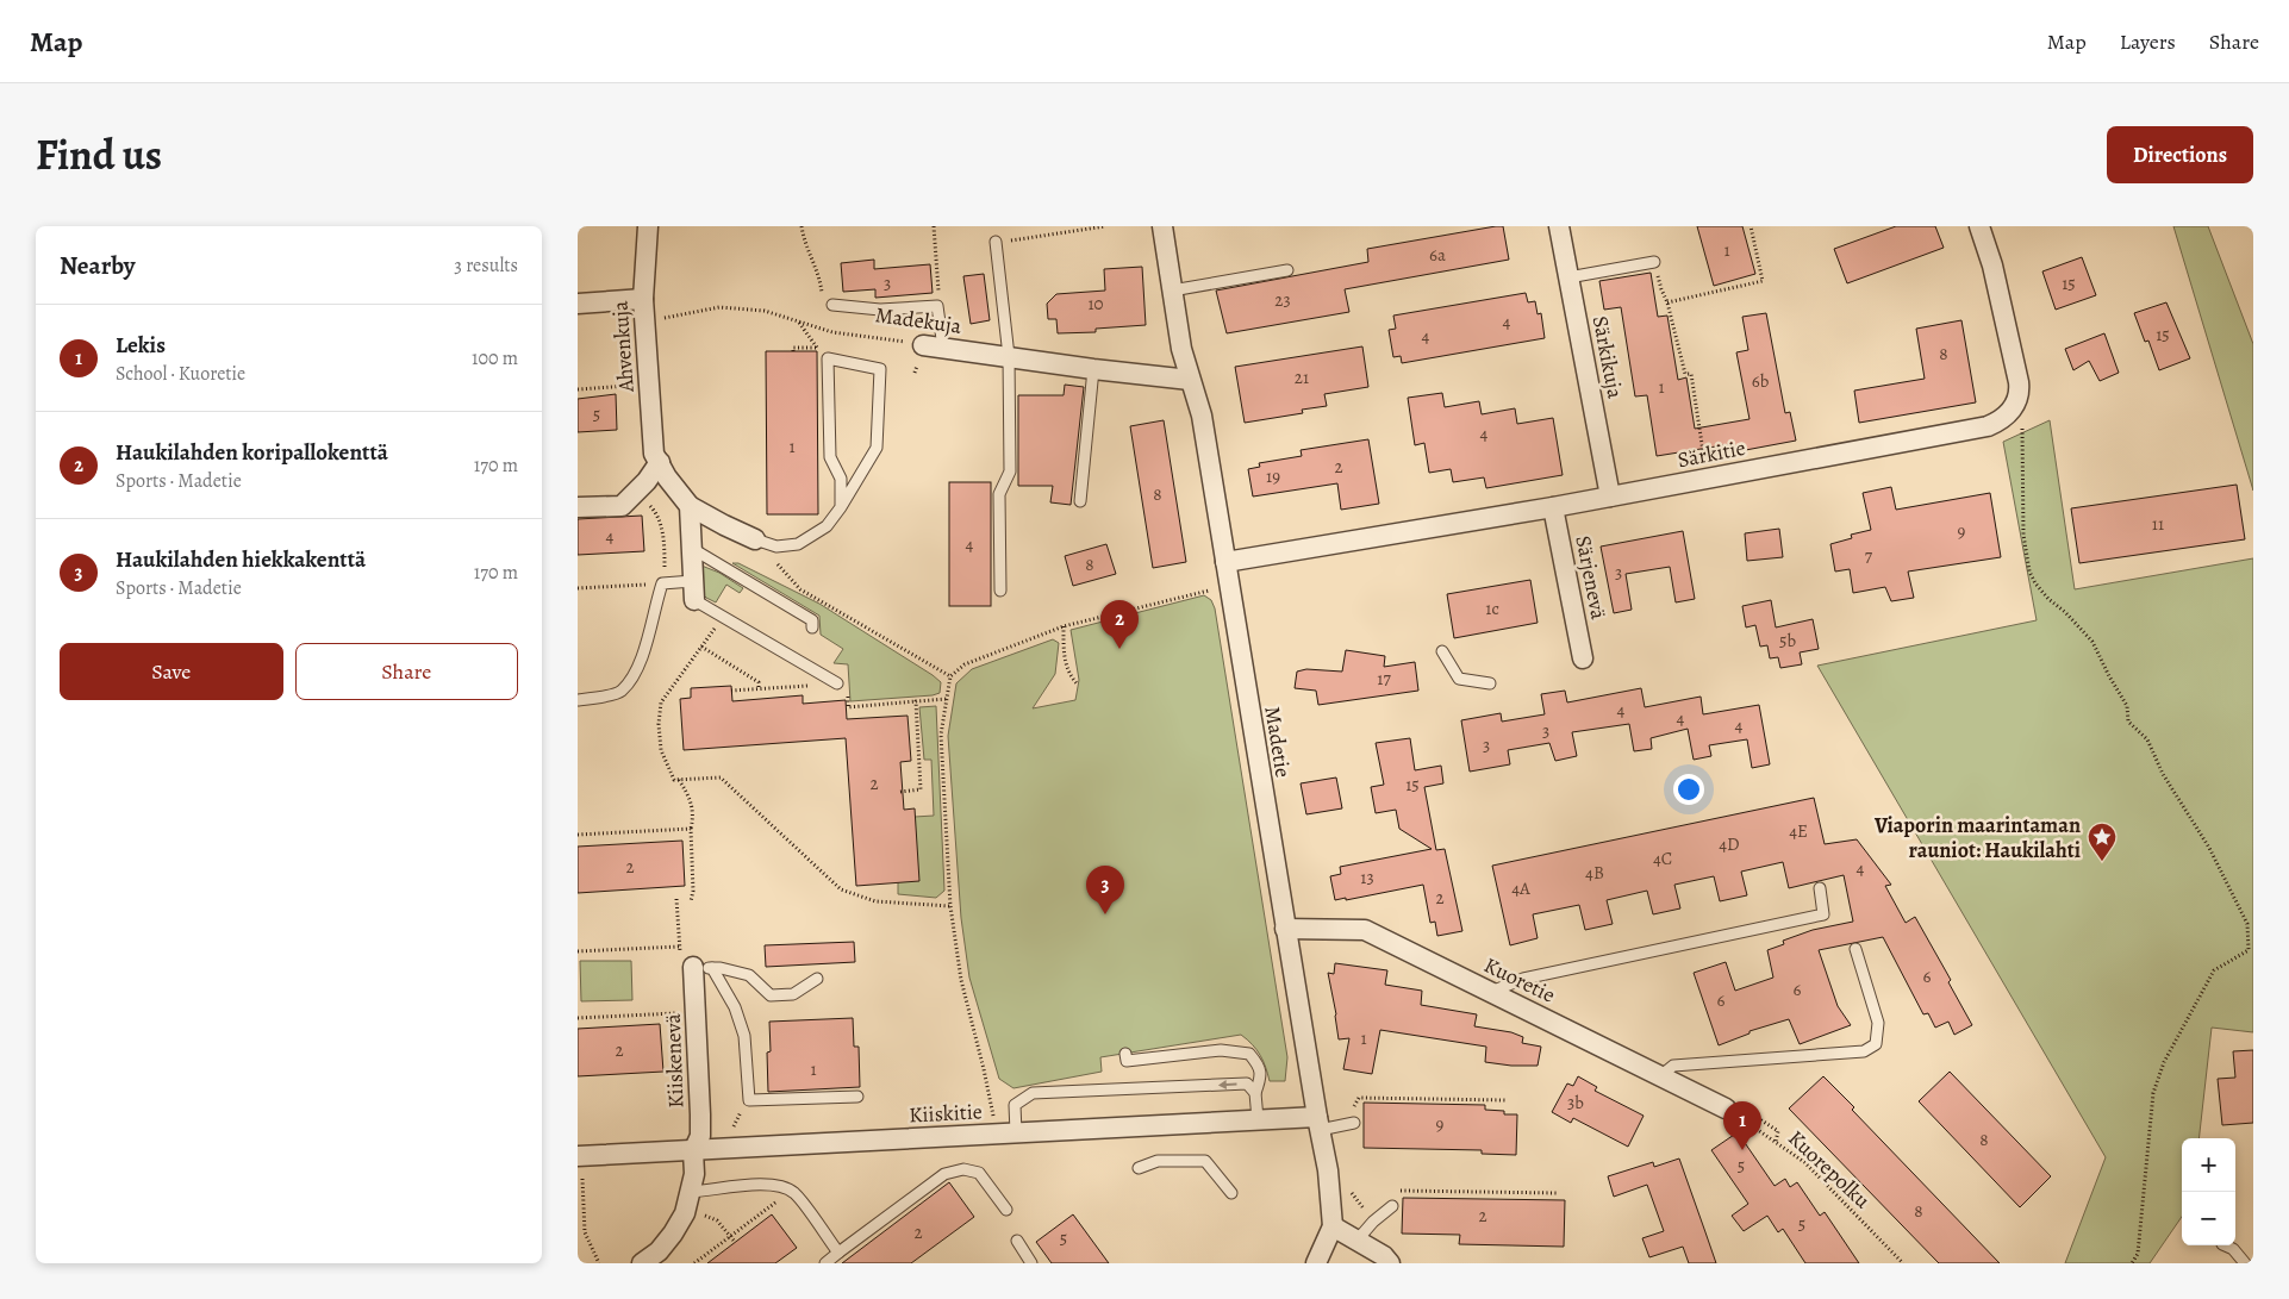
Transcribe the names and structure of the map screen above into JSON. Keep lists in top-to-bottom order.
{
  "streets": {
    "street": [
      "Madekuja",
      "Ahvenkuja",
      "Särkikuja",
      "Särkitie",
      "Särjenevä",
      "Madetie",
      "Kuoretie",
      "Kiiskenevä",
      "Kiiskitie"
    ],
    "path": ["Kuorepolku"]
  },
  "crossings": [
    ["Madekuja", "Ahvenkuja"],
    ["Madekuja", "Madetie"],
    ["Särkikuja", "Särkitie"],
    ["Särkitie", "Särjenevä"],
    ["Särkitie", "Madetie"],
    ["Madetie", "Kuoretie"],
    ["Madetie", "Kiiskitie"],
    ["Kuoretie", "Kuorepolku"],
    ["Kiiskenevä", "Kiiskitie"]
  ],
  "places": {
    "place": ["Viaporin maarintaman rauniot: Haukilahti"]
  },
  "house_numbers": [
    "1",
    "6a",
    "3",
    "15",
    "23",
    "10",
    "4",
    "15",
    "4",
    "8",
    "21",
    "6b",
    "1",
    "5",
    "4",
    "1",
    "2",
    "19",
    "8",
    "11",
    "9",
    "4",
    "4",
    "7",
    "8",
    "3",
    "1c",
    "5b",
    "17",
    "4",
    "4",
    "4",
    "3",
    "3",
    "2",
    "15",
    "4E",
    "4D",
    "4C",
    "2",
    "4",
    "4B",
    "13",
    "4A",
    "2",
    "6",
    "6",
    "6",
    "1",
    "2",
    "1",
    "3b",
    "9",
    "8",
    "5",
    "8",
    "2",
    "5",
    "2",
    "5"
  ],
  "page": {
    "header": "Map",
    "nav": ["Map", "Layers", "Share"],
    "title": "Find us",
    "buttons": [
      "Directions",
      ["Save", "Share"]
    ],
    "heading": ["Nearby", "3 results"],
    "list": [
      {
        "mark": "1",
        "name": "Lekis",
        "note": "School · Kuoretie",
        "value": "100 m"
      },
      {
        "mark": "2",
        "name": "Haukilahden koripallokenttä",
        "note": "Sports · Madetie",
        "value": "170 m"
      },
      {
        "mark": "3",
        "name": "Haukilahden hiekkakenttä",
        "note": "Sports · Madetie",
        "value": "170 m"
      }
    ],
    "pins": ["2", "3", "1"],
    "map_buttons": ["+", "−"]
  }
}
